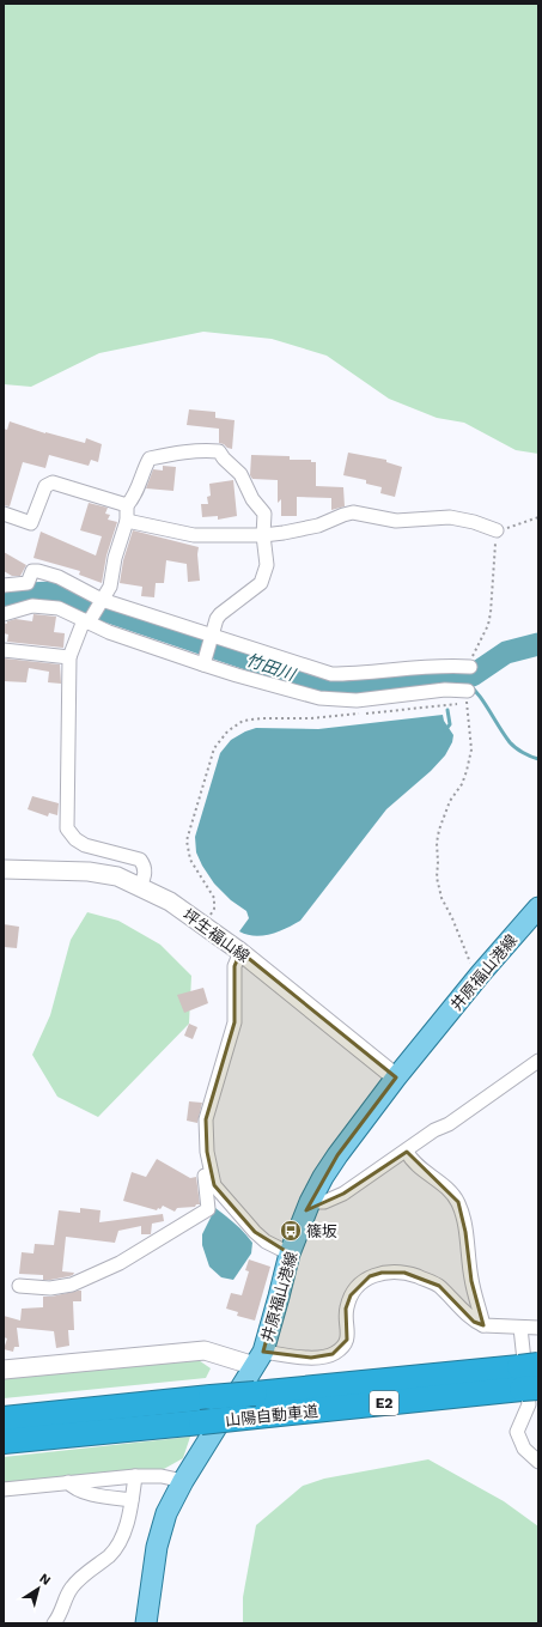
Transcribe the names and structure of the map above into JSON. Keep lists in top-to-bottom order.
{
  "streets": {
    "highway": ["E2", "山陽自動車道"],
    "main road": ["坪生福山線", "井原福山港線"]
  },
  "crossings": [
    ["坪生福山線", "井原福山港線"]
  ],
  "water": ["竹田川"],
  "places": {
    "bus stop": ["篠坂"]
  },
  "north": "top right"
}
